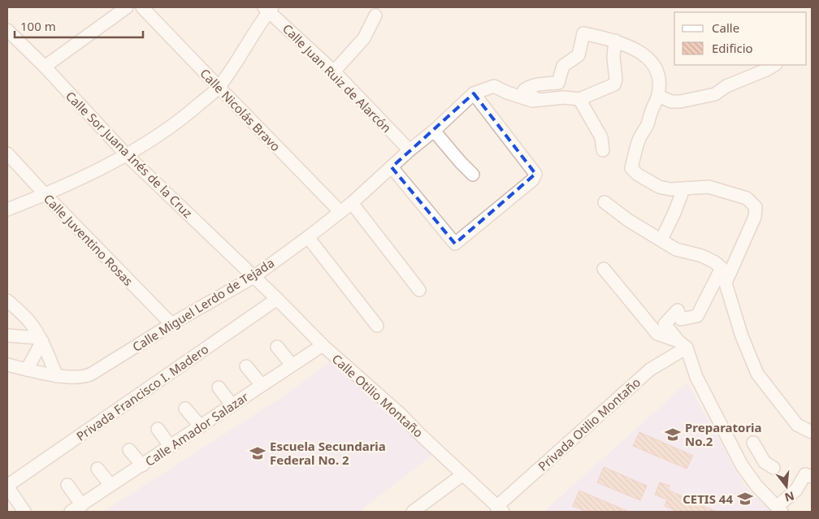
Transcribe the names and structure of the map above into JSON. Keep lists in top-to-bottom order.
{
  "streets": {
    "street": [
      "Calle Juan Ruiz de Alarcón",
      "Calle Nicolás Bravo",
      "Calle Sor Juana Inés de la Cruz",
      "Calle Juventino Rosas",
      "Calle Miguel Lerdo de Tejada",
      "Privada Francisco I. Madero",
      "Calle Otilio Montaño",
      "Privada Otilio Montaño",
      "Calle Amador Salazar"
    ]
  },
  "crossings": [
    ["Calle Juan Ruiz de Alarcón", "Calle Miguel Lerdo de Tejada"],
    ["Calle Nicolás Bravo", "Calle Miguel Lerdo de Tejada"],
    ["Calle Sor Juana Inés de la Cruz", "Calle Miguel Lerdo de Tejada"],
    ["Calle Sor Juana Inés de la Cruz", "Calle Otilio Montaño"],
    ["Calle Juventino Rosas", "Calle Miguel Lerdo de Tejada"],
    ["Calle Miguel Lerdo de Tejada", "Calle Otilio Montaño"],
    ["Privada Francisco I. Madero", "Calle Otilio Montaño"],
    ["Calle Otilio Montaño", "Privada Otilio Montaño"],
    ["Calle Otilio Montaño", "Calle Amador Salazar"]
  ],
  "places": {
    "school or university": ["Preparatoria No.2", "Escuela Secundaria Federal No. 2", "CETIS 44"]
  },
  "legend": ["Calle", "Edificio"],
  "scale_bar": "100 m",
  "north": "bottom"
}
